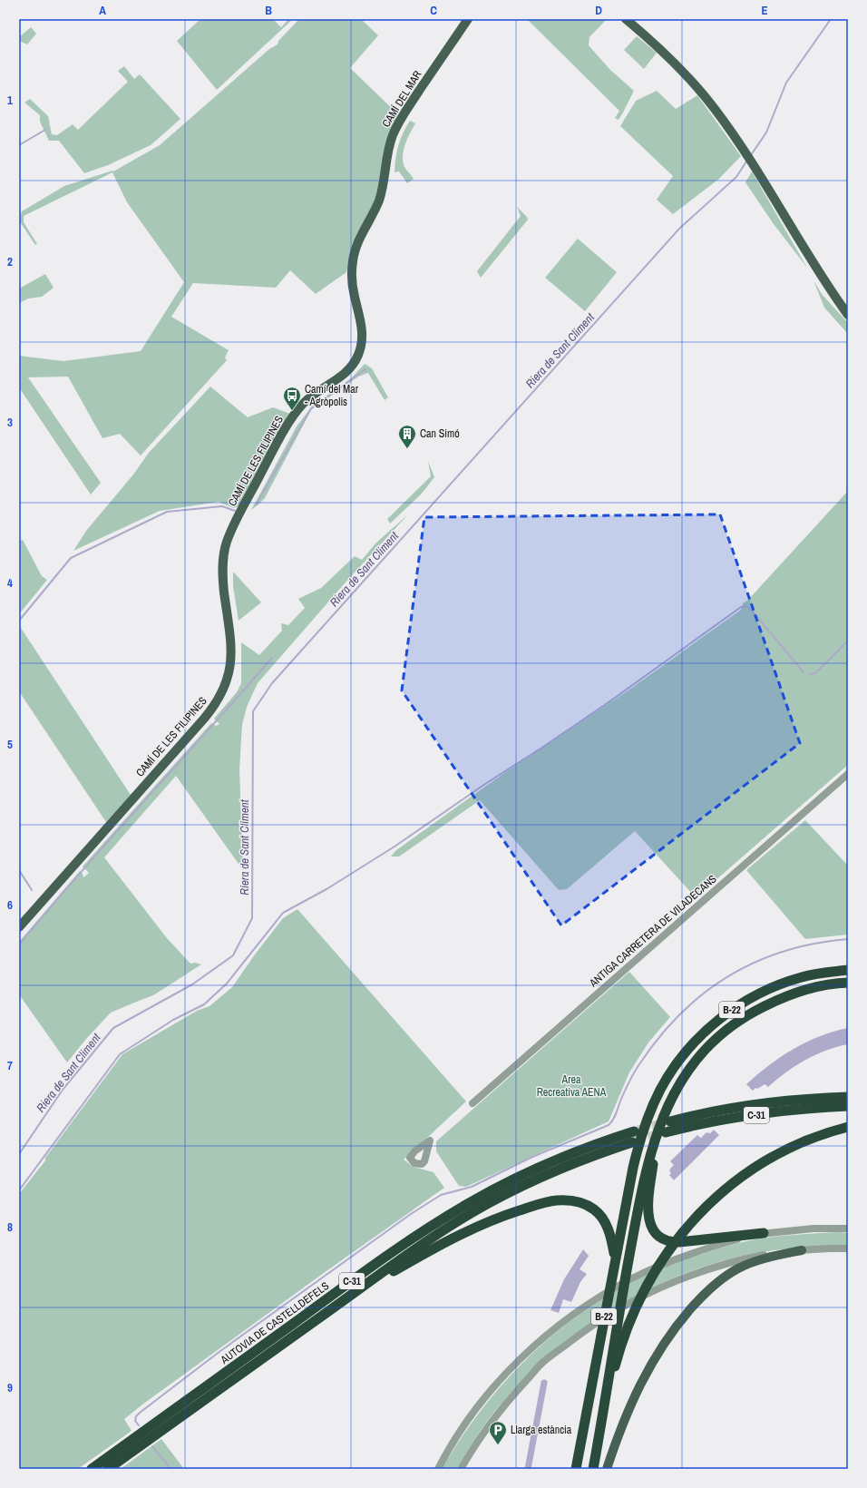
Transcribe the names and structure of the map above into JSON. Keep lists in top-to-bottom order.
{
  "streets": {
    "highway": ["B-22", "C-31", "AUTOVIA DE CASTELLDEFELS"],
    "main road": ["CAMÍ DEL MAR", "CAMÍ DE LES FILIPINES"],
    "street": ["ANTIGA CARRETERA DE VILADECANS"]
  },
  "crossings": [
    ["CAMÍ DEL MAR", "CAMÍ DE LES FILIPINES"]
  ],
  "water": ["Riera de Sant Climent"],
  "parks": ["Area Recreativa AENA"],
  "places": {
    "bus stop": ["Camí del Mar - Agròpolis"],
    "building": ["Can Simó"],
    "parking": ["Llarga estància"]
  },
  "grid": {
    "columns": [
      "A",
      "B",
      "C",
      "D",
      "E"
    ],
    "rows": [
      "1",
      "2",
      "3",
      "4",
      "5",
      "6",
      "7",
      "8",
      "9"
    ]
  }
}
